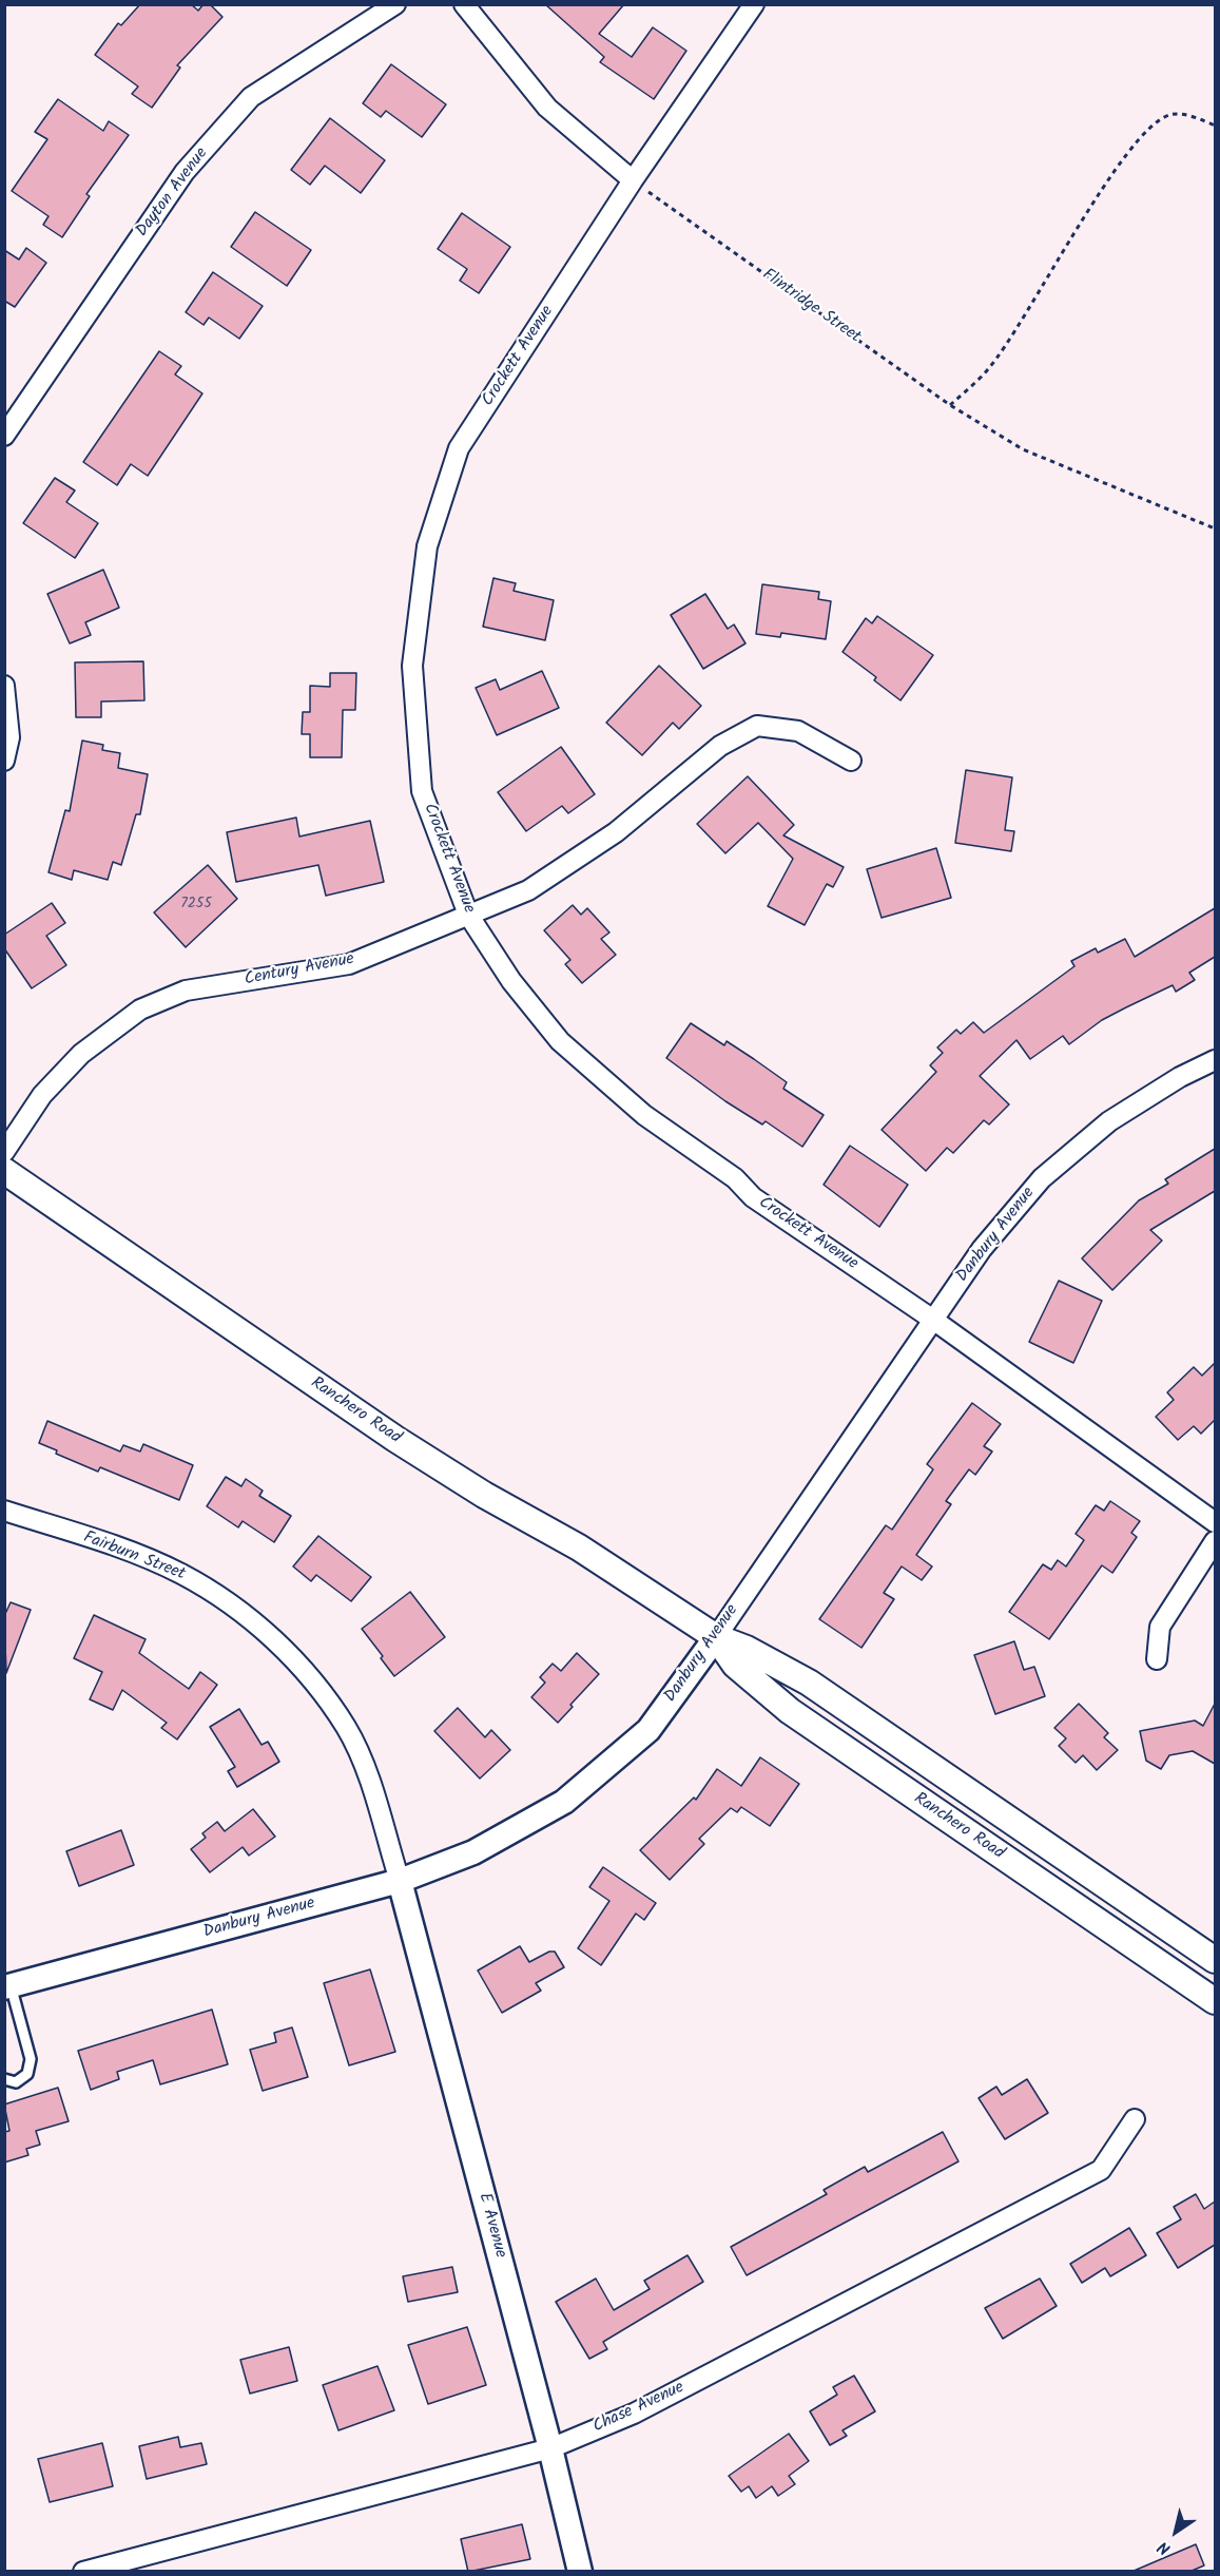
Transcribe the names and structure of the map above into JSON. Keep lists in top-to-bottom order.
{
  "streets": {
    "main road": ["Ranchero Road"],
    "street": [
      "Dayton Avenue",
      "Crockett Avenue",
      "Century Avenue",
      "Danbury Avenue",
      "Fairburn Street",
      "E Avenue",
      "Chase Avenue"
    ],
    "path": ["Flintridge Street"]
  },
  "crossings": [
    ["Flintridge Street", "Crockett Avenue"],
    ["Crockett Avenue", "Century Avenue"],
    ["Crockett Avenue", "Danbury Avenue"],
    ["Danbury Avenue", "Ranchero Road"],
    ["Danbury Avenue", "Fairburn Street"],
    ["Danbury Avenue", "E Avenue"],
    ["Fairburn Street", "E Avenue"],
    ["E Avenue", "Chase Avenue"]
  ],
  "house_numbers": ["7255"],
  "north": "bottom left"
}
